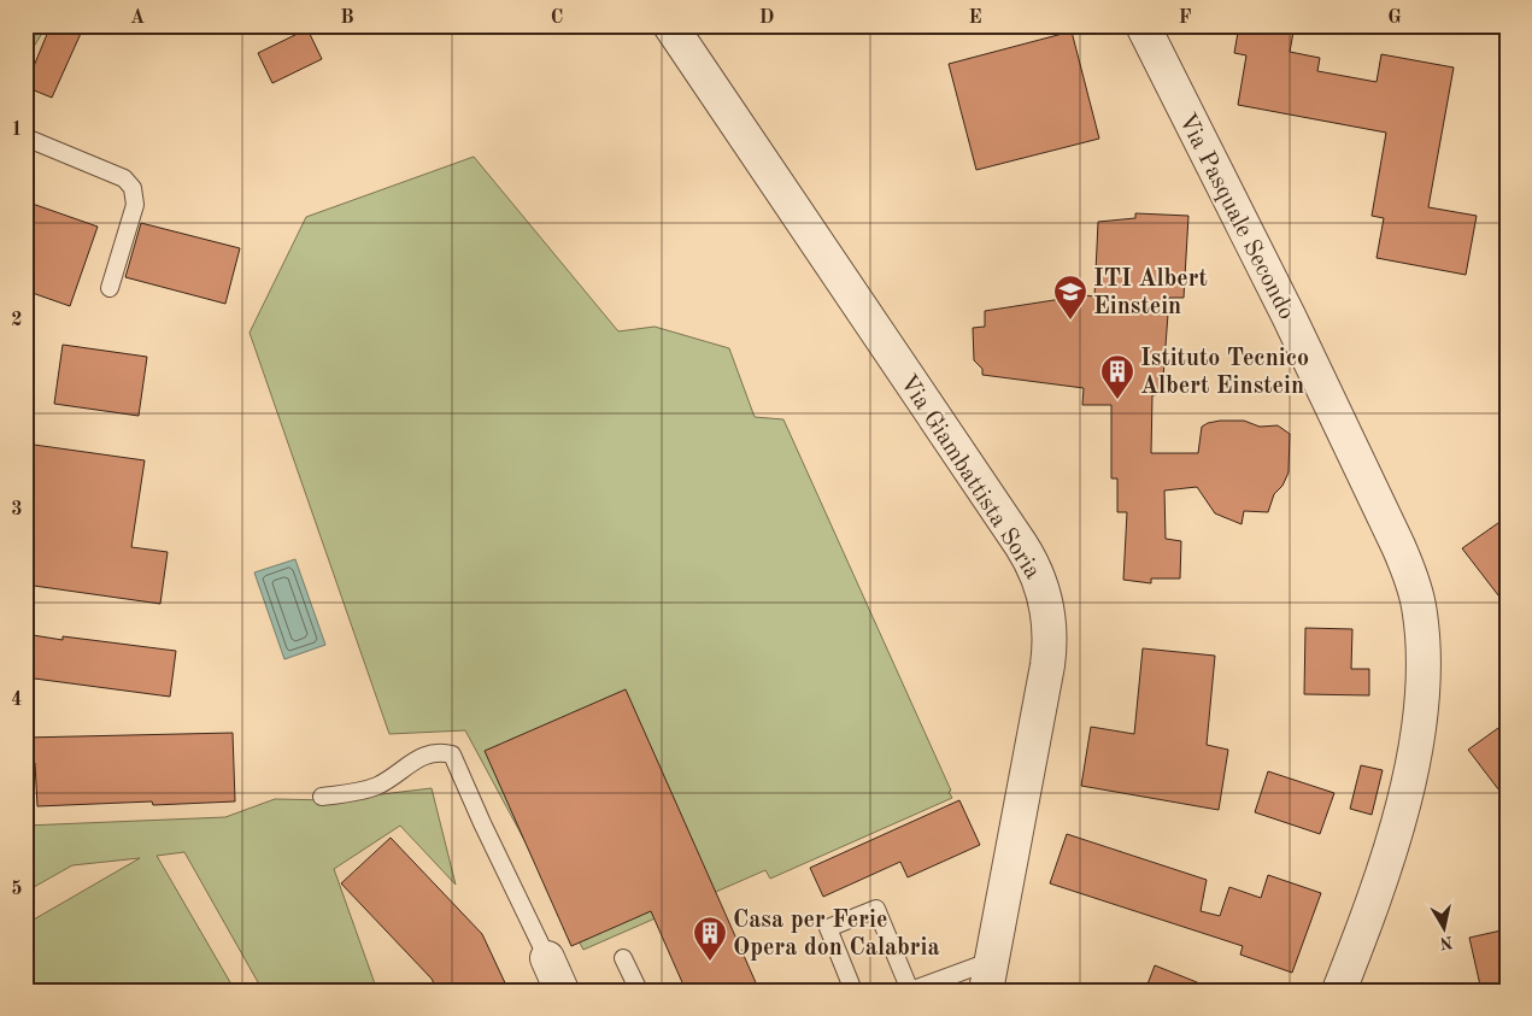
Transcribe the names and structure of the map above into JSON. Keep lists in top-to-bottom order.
{
  "streets": {
    "street": ["Via Pasquale Secondo", "Via Giambattista Soria"]
  },
  "places": {
    "school or university": ["ITI Albert Einstein"],
    "building": ["Istituto Tecnico Albert Einstein", "Casa per Ferie Opera don Calabria"]
  },
  "north": "bottom",
  "grid": {
    "columns": [
      "A",
      "B",
      "C",
      "D",
      "E",
      "F",
      "G"
    ],
    "rows": [
      "1",
      "2",
      "3",
      "4",
      "5"
    ]
  }
}
